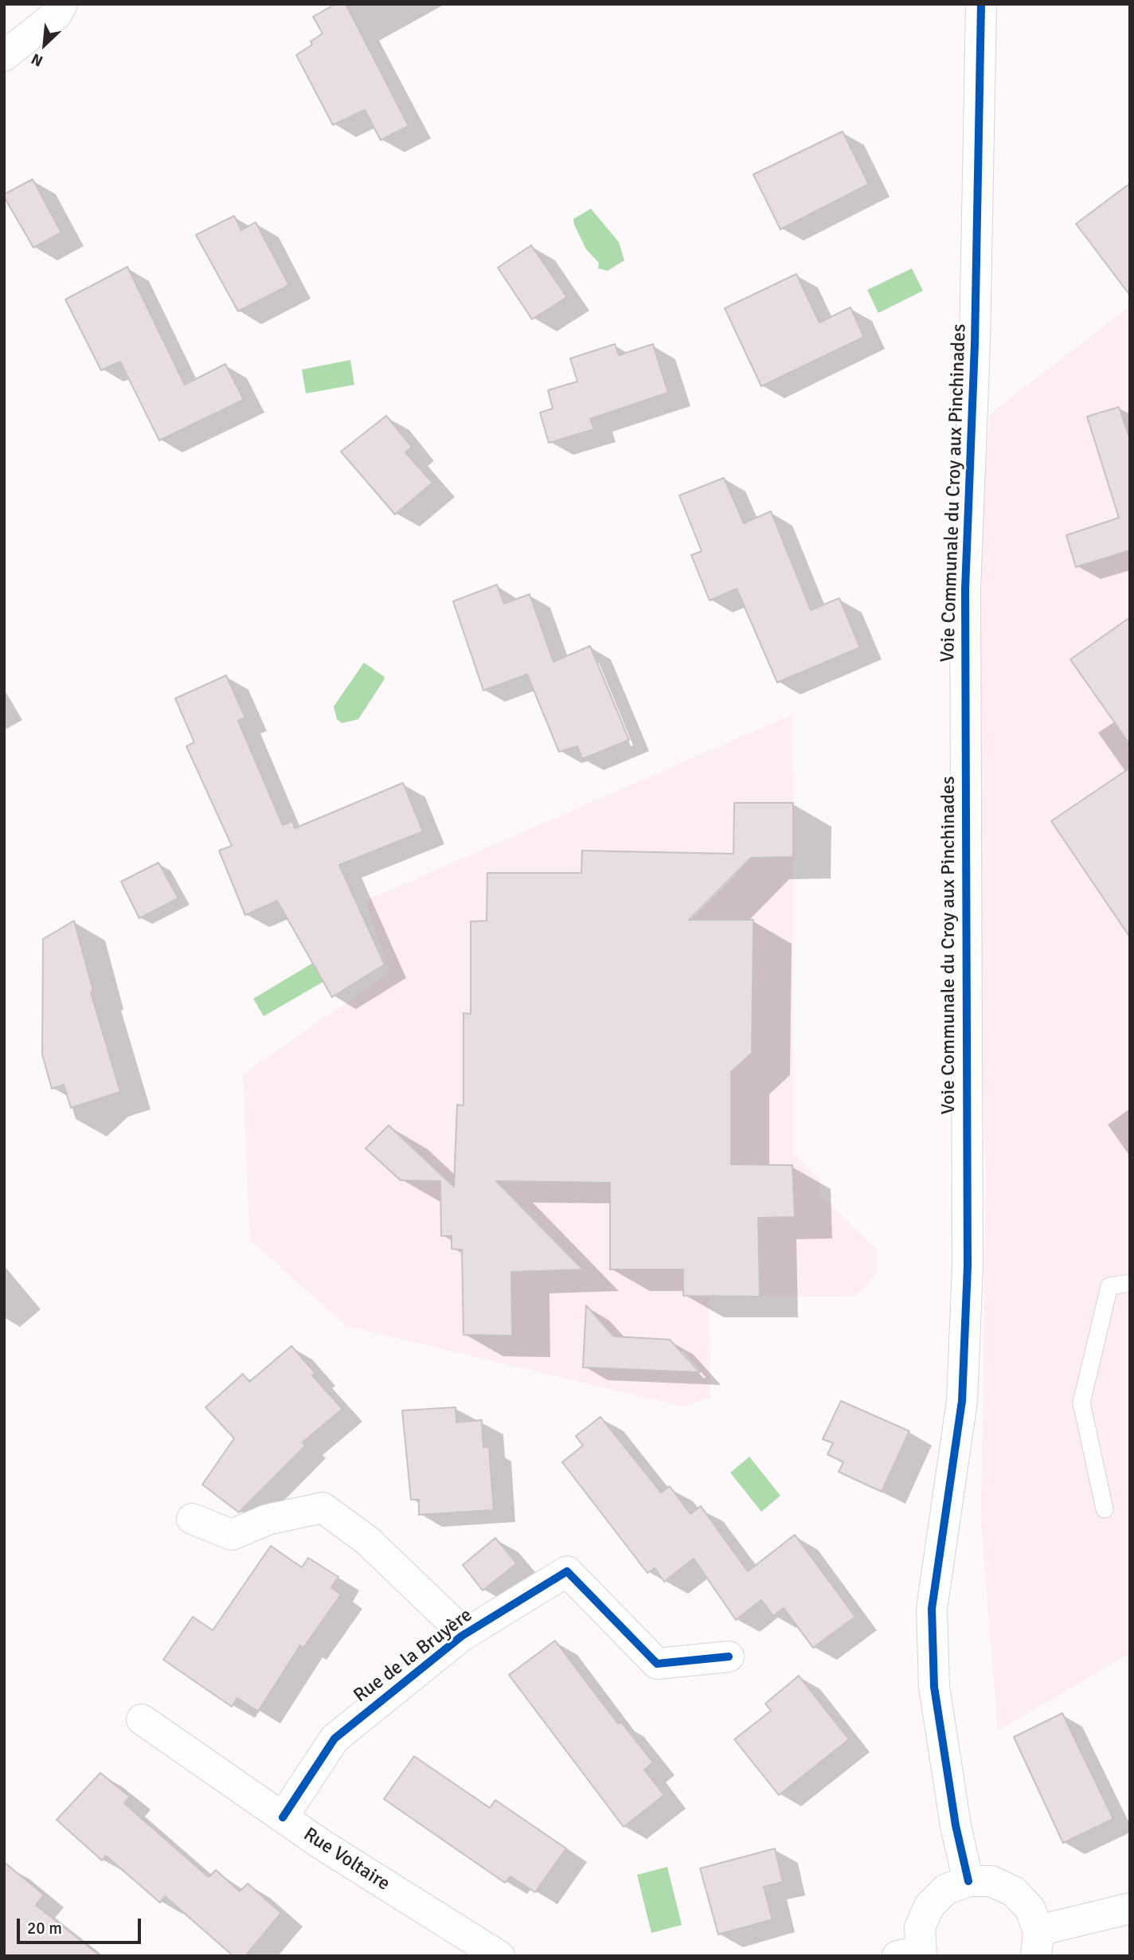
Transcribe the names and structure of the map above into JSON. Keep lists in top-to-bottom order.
{
  "streets": {
    "street": ["Voie Communale du Croy aux Pinchinades", "Rue de la Bruyère", "Rue Voltaire"]
  },
  "crossings": [
    ["Rue de la Bruyère", "Rue Voltaire"]
  ],
  "scale_bar": "20 m",
  "north": "bottom left"
}
